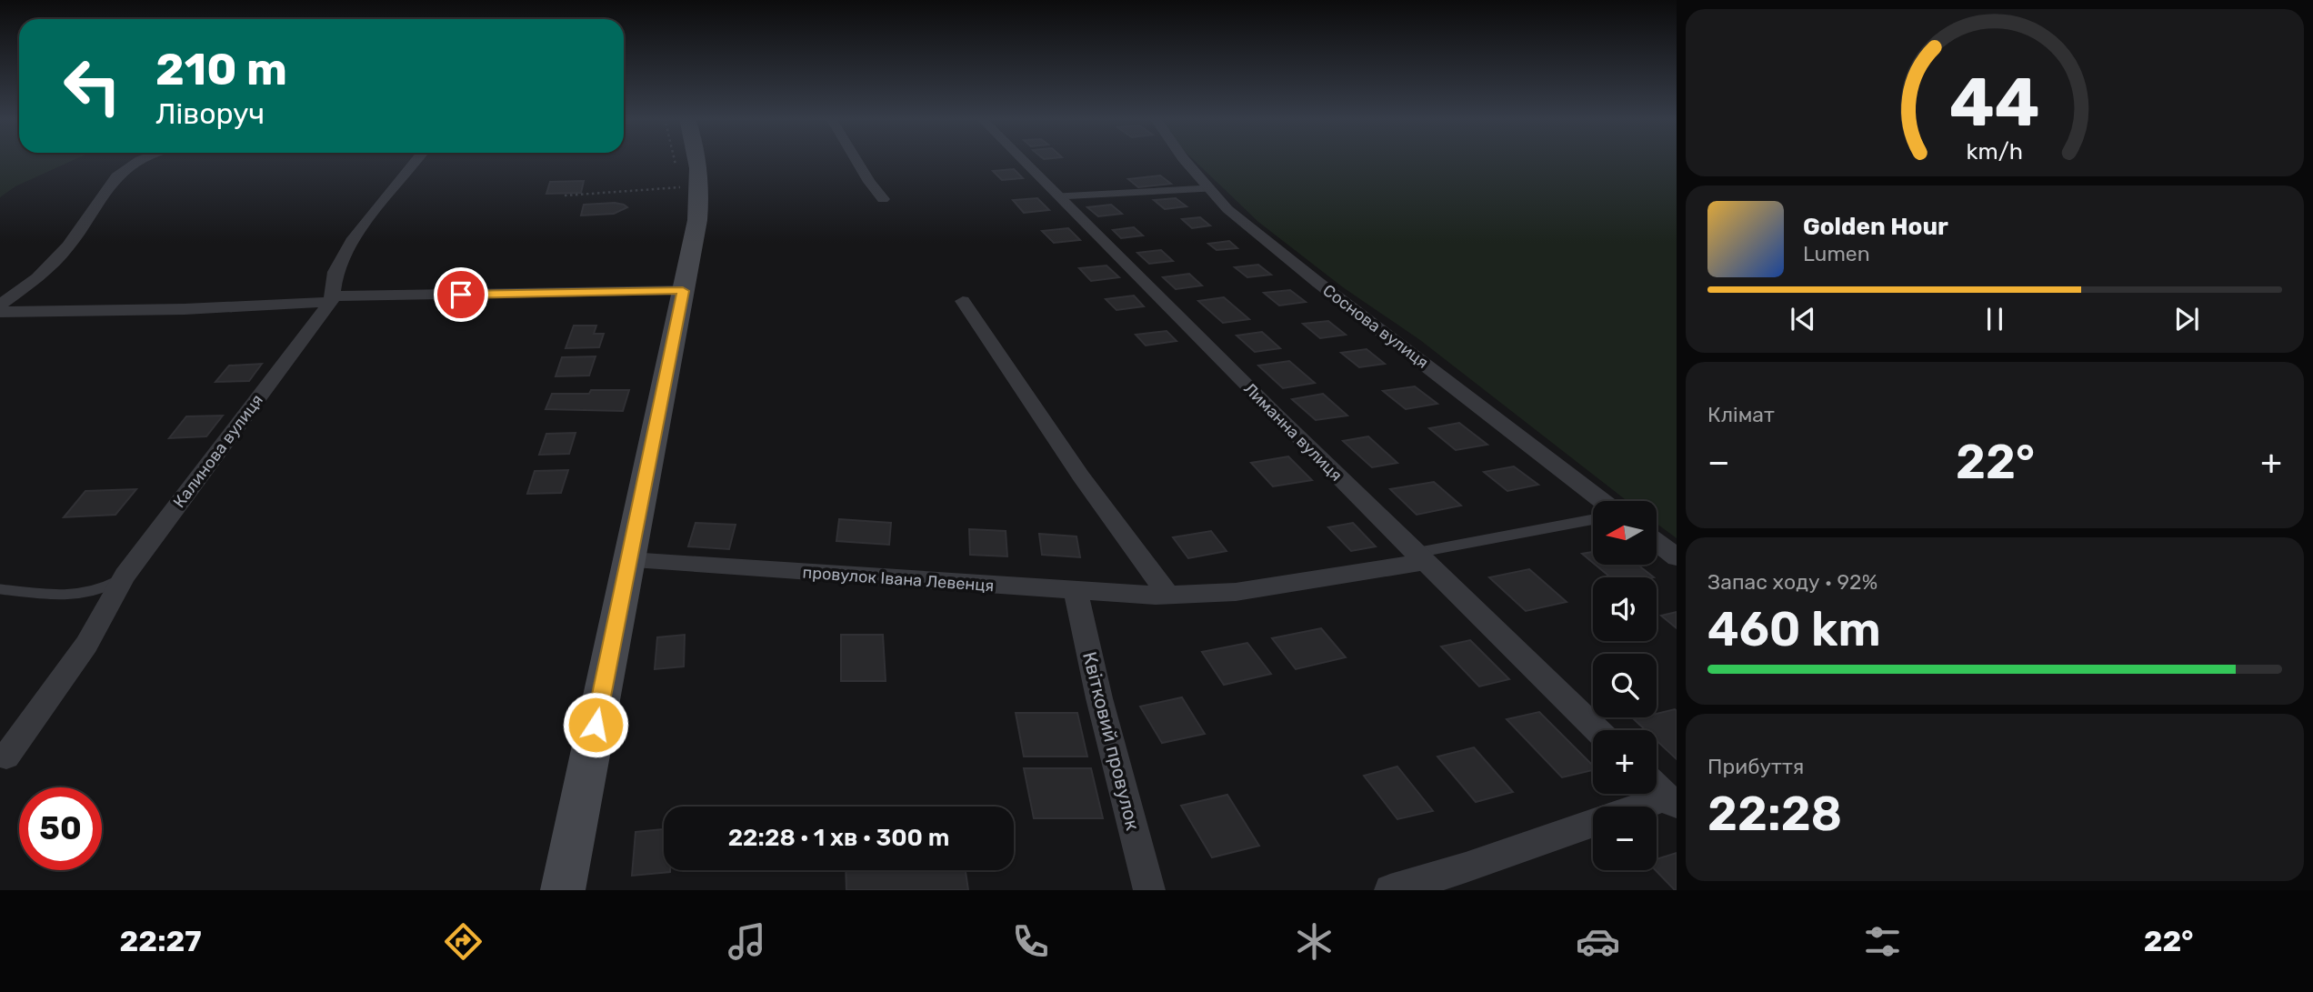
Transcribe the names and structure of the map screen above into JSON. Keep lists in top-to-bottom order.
{
  "streets": {
    "street": [
      "Соснова вулиця",
      "Лиманна вулиця",
      "Калинова вулиця",
      "провулок Івана Левенця",
      "Квітковий провулок"
    ]
  },
  "crossings": [
    ["Лиманна вулиця", "провулок Івана Левенця"],
    ["провулок Івана Левенця", "Квітковий провулок"]
  ],
  "north": "left",
  "page": {
    "turn": ["210 m", "Ліворуч"],
    "song": ["Golden Hour", "Lumen"],
    "tile": [
      "Клімат",
      ["Запас ходу · 92%", "460 km"],
      ["Прибуття", "22:28"]
    ],
    "heat": ["−", "22°", "+"],
    "map_buttons": ["+", "−"],
    "limit": "50",
    "trip": "22:28 · 1 хв · 300 m",
    "tabs": ["22:27", "22°"],
    "gauge": ["44", "km/h"]
  }
}
